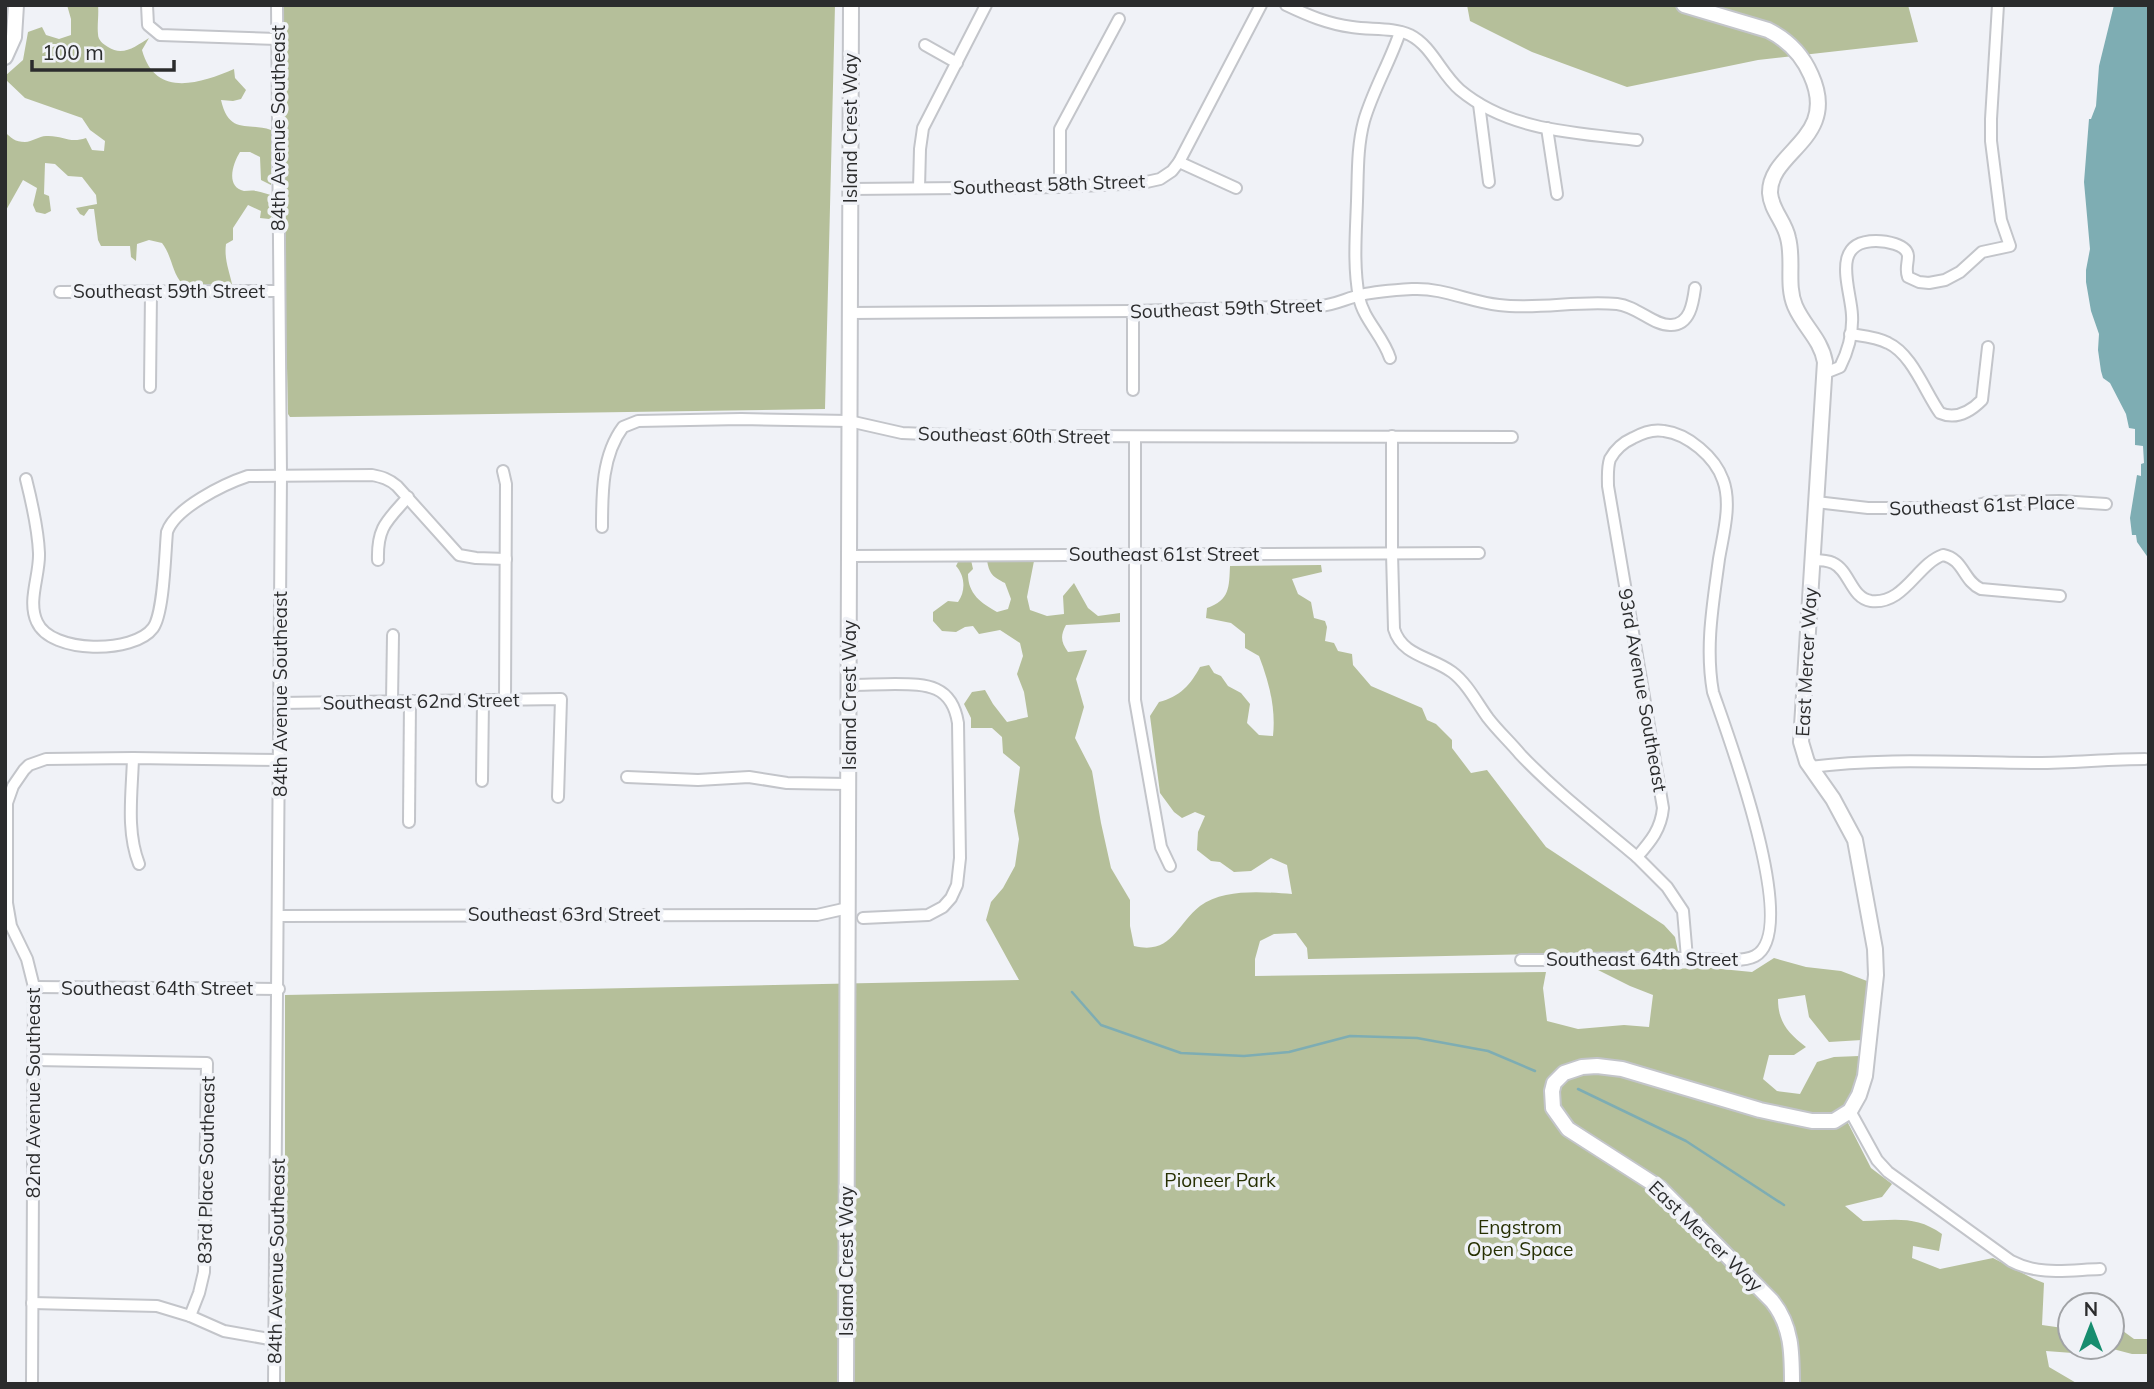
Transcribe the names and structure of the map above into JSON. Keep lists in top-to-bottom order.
{
  "streets": {
    "street": [
      "84th Avenue Southeast",
      "Island Crest Way",
      "Southeast 58th Street",
      "Southeast 59th Street",
      "Southeast 60th Street",
      "Southeast 61st Place",
      "Southeast 61st Street",
      "East Mercer Way",
      "93rd Avenue Southeast",
      "Southeast 62nd Street",
      "Southeast 63rd Street",
      "Southeast 64th Street",
      "82nd Avenue Southeast",
      "83rd Place Southeast"
    ]
  },
  "crossings": [
    ["84th Avenue Southeast", "Southeast 59th Street"],
    ["84th Avenue Southeast", "Southeast 62nd Street"],
    ["84th Avenue Southeast", "Southeast 63rd Street"],
    ["84th Avenue Southeast", "Southeast 64th Street"],
    ["Island Crest Way", "Southeast 58th Street"],
    ["Island Crest Way", "Southeast 59th Street"],
    ["Island Crest Way", "Southeast 60th Street"],
    ["Island Crest Way", "Southeast 61st Street"],
    ["Island Crest Way", "Southeast 63rd Street"],
    ["Southeast 61st Place", "East Mercer Way"],
    ["93rd Avenue Southeast", "Southeast 64th Street"],
    ["Southeast 64th Street", "82nd Avenue Southeast"],
    ["82nd Avenue Southeast", "83rd Place Southeast"]
  ],
  "parks": ["Pioneer Park", "Engstrom Open Space"],
  "scale_bar": "100 m",
  "north": "top"
}
